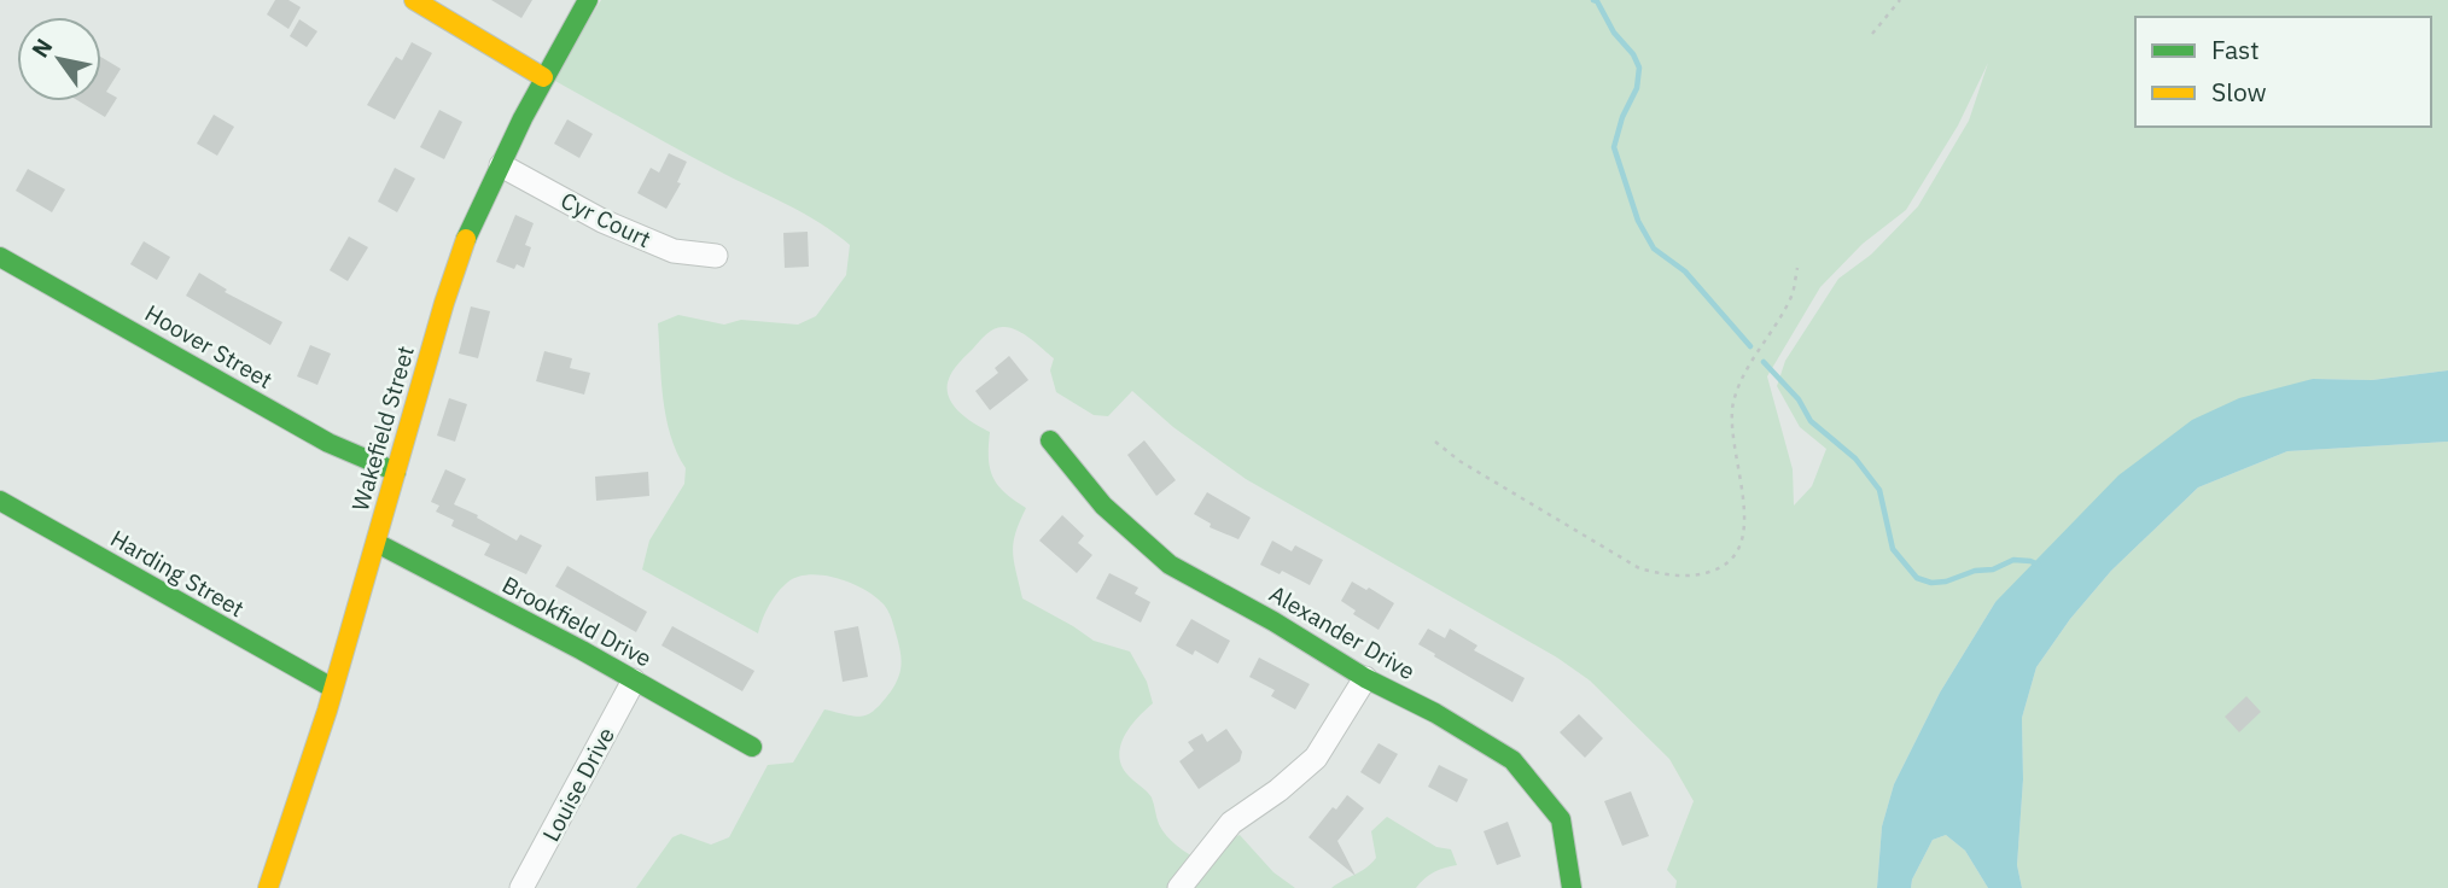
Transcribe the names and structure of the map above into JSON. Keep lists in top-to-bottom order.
{
  "streets": {
    "street": [
      "Cyr Court",
      "Hoover Street",
      "Wakefield Street",
      "Harding Street",
      "Brookfield Drive",
      "Alexander Drive",
      "Louise Drive"
    ]
  },
  "crossings": [
    ["Cyr Court", "Wakefield Street"],
    ["Hoover Street", "Wakefield Street"],
    ["Wakefield Street", "Harding Street"],
    ["Wakefield Street", "Brookfield Drive"],
    ["Brookfield Drive", "Louise Drive"]
  ],
  "legend": ["Fast", "Slow"],
  "north": "top left"
}
